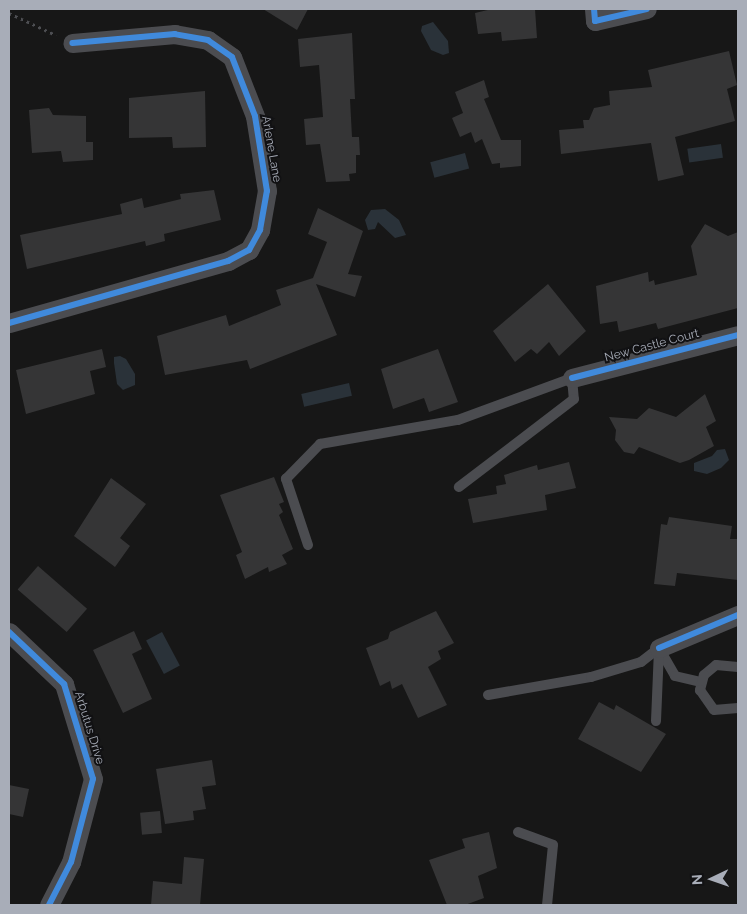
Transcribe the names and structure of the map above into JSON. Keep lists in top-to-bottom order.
{
  "streets": {
    "street": ["Arlene Lane", "New Castle Court", "Arbutus Drive"]
  },
  "north": "left"
}
